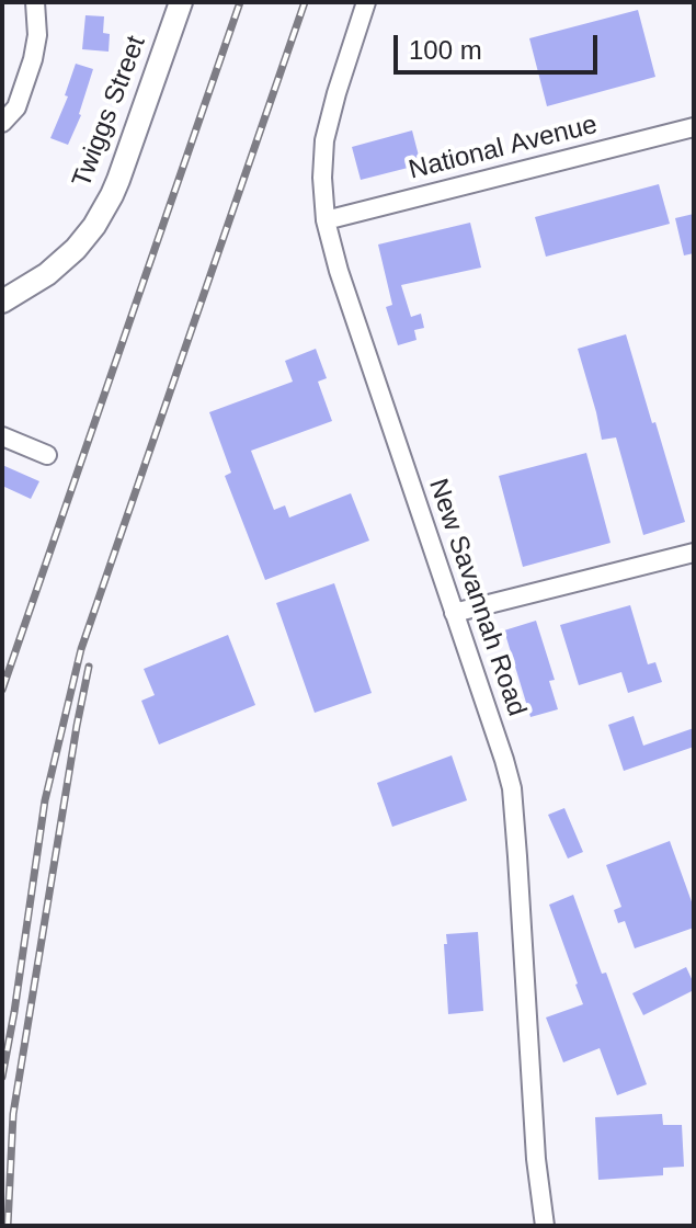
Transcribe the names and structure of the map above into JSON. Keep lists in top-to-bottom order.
{
  "streets": {
    "main road": ["Twiggs Street"],
    "street": ["National Avenue", "New Savannah Road"]
  },
  "crossings": [
    ["National Avenue", "New Savannah Road"]
  ],
  "scale_bar": "100 m"
}
